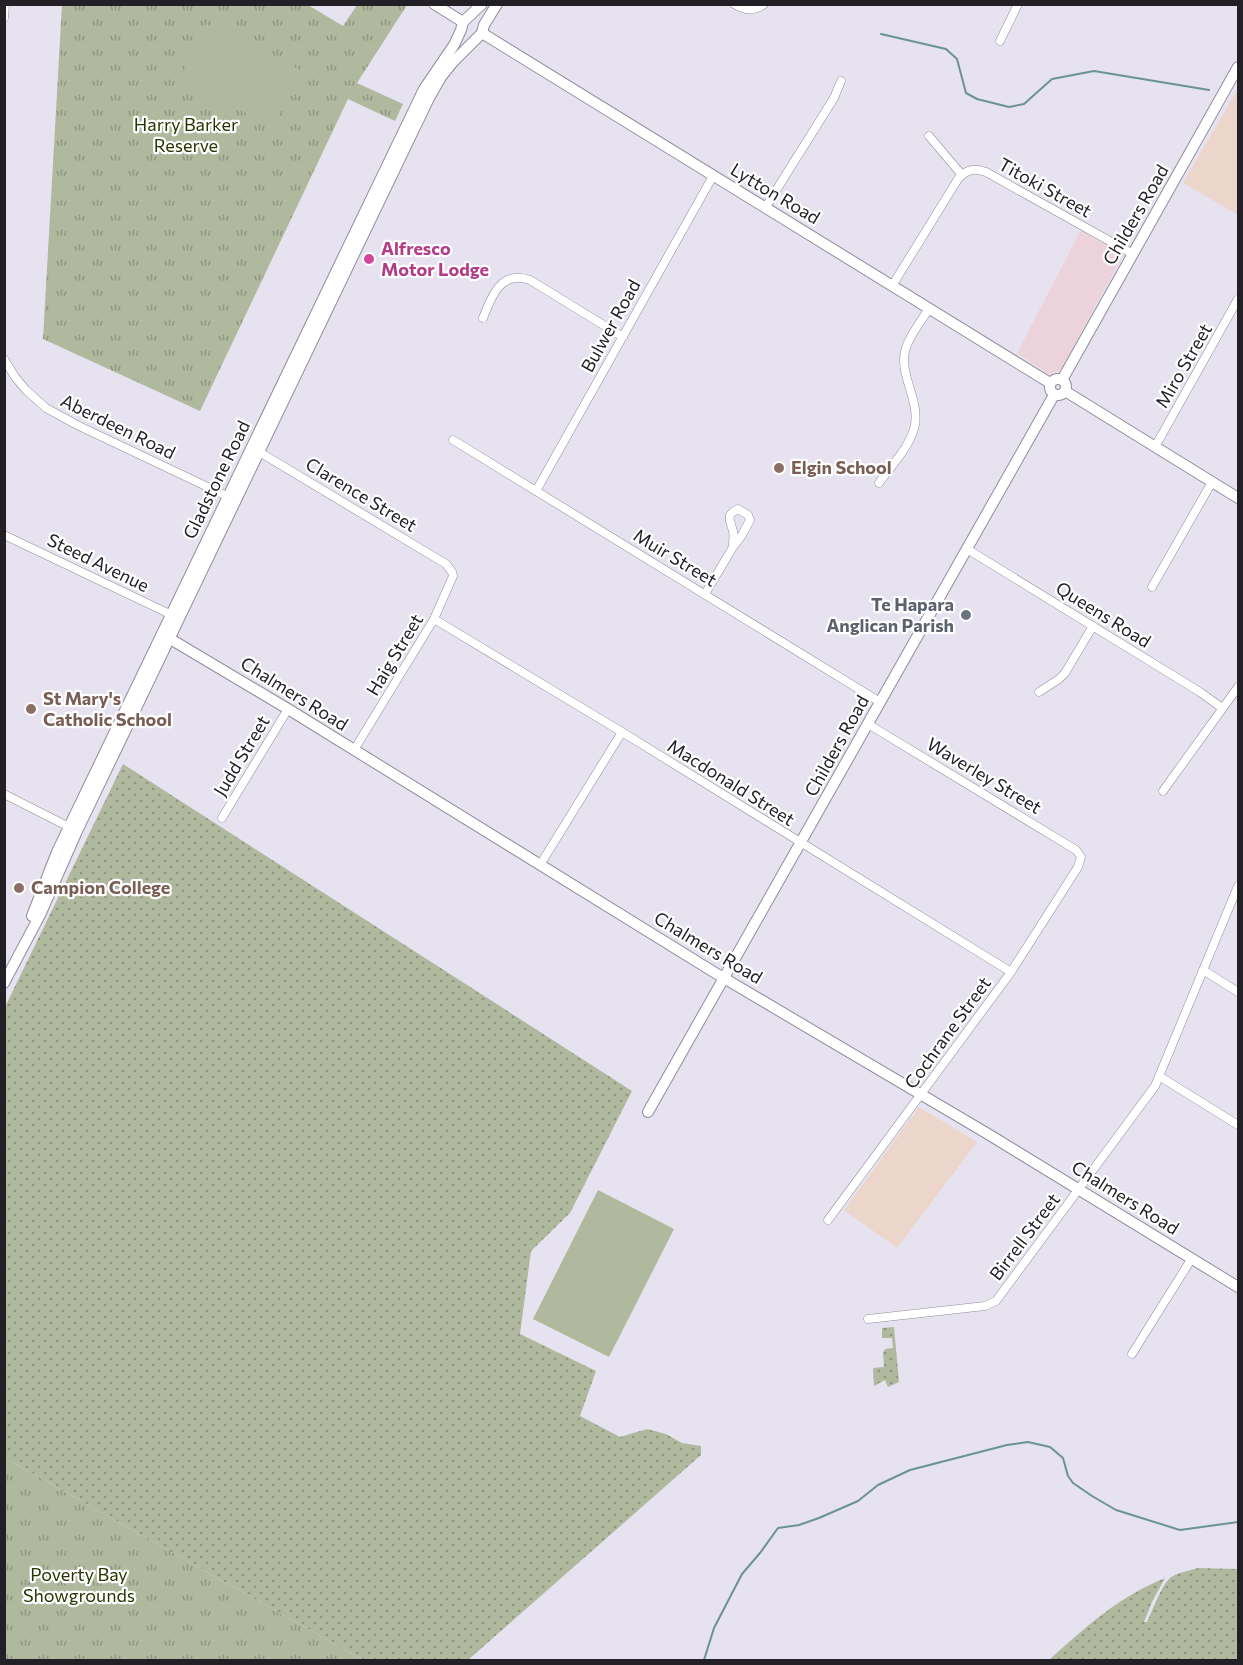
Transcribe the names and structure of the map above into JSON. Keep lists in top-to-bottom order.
{
  "streets": {
    "main road": [
      "Lytton Road",
      "Childers Road",
      "Gladstone Road",
      "Chalmers Road"
    ],
    "street": [
      "Titoki Street",
      "Bulwer Road",
      "Miro Street",
      "Aberdeen Road",
      "Clarence Street",
      "Muir Street",
      "Steed Avenue",
      "Queens Road",
      "Haig Street",
      "Judd Street",
      "Waverley Street",
      "Macdonald Street",
      "Cochrane Street",
      "Birrell Street"
    ]
  },
  "crossings": [
    ["Titoki Street", "Childers Road"],
    ["Lytton Road", "Bulwer Road"],
    ["Lytton Road", "Gladstone Road"],
    ["Childers Road", "Muir Street"],
    ["Childers Road", "Queens Road"],
    ["Childers Road", "Chalmers Road"],
    ["Childers Road", "Waverley Street"],
    ["Childers Road", "Macdonald Street"],
    ["Bulwer Road", "Muir Street"],
    ["Aberdeen Road", "Gladstone Road"],
    ["Gladstone Road", "Clarence Street"],
    ["Gladstone Road", "Steed Avenue"],
    ["Gladstone Road", "Chalmers Road"],
    ["Clarence Street", "Haig Street"],
    ["Haig Street", "Chalmers Road"],
    ["Haig Street", "Macdonald Street"],
    ["Chalmers Road", "Judd Street"],
    ["Chalmers Road", "Cochrane Street"],
    ["Chalmers Road", "Birrell Street"],
    ["Waverley Street", "Cochrane Street"],
    ["Macdonald Street", "Cochrane Street"]
  ],
  "parks": ["Harry Barker Reserve", "Poverty Bay Showgrounds"],
  "places": [
    "Alfresco Motor Lodge",
    "Elgin School",
    "Te Hapara Anglican Parish",
    "St Mary's Catholic School",
    "Campion College"
  ]
}
